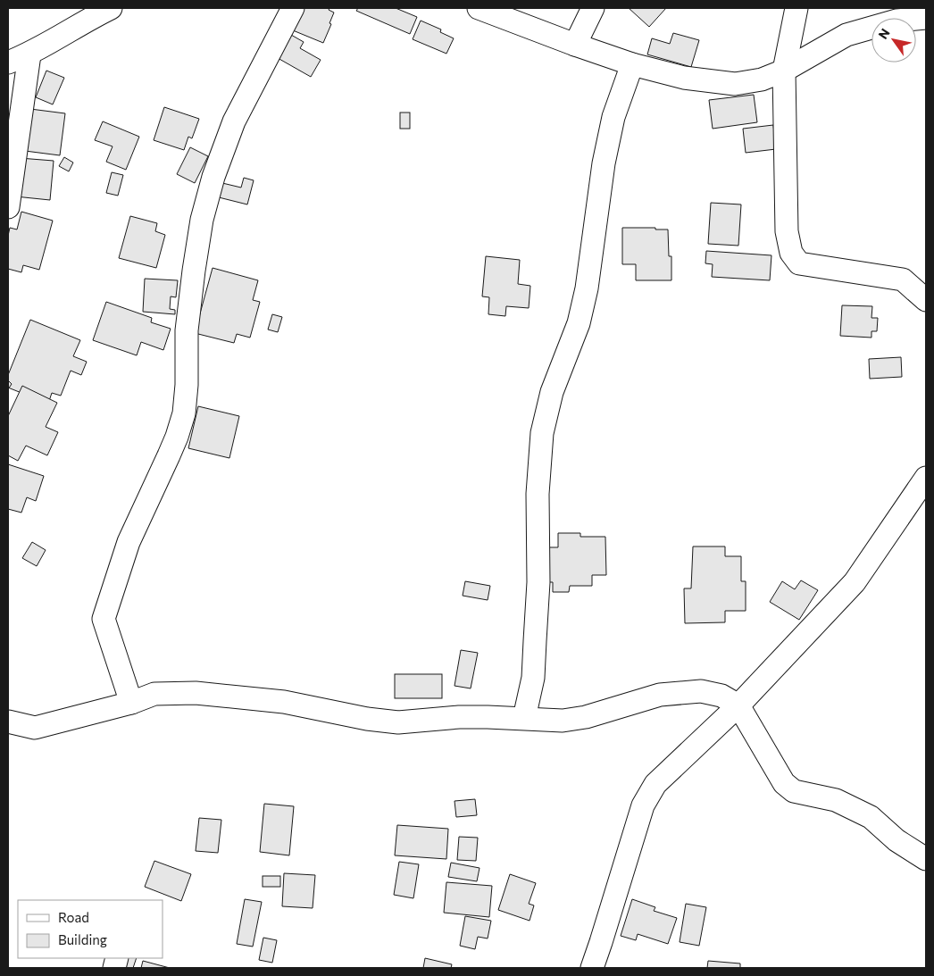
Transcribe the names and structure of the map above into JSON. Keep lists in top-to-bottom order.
{
  "legend": ["Road", "Building"],
  "north": "top left"
}
